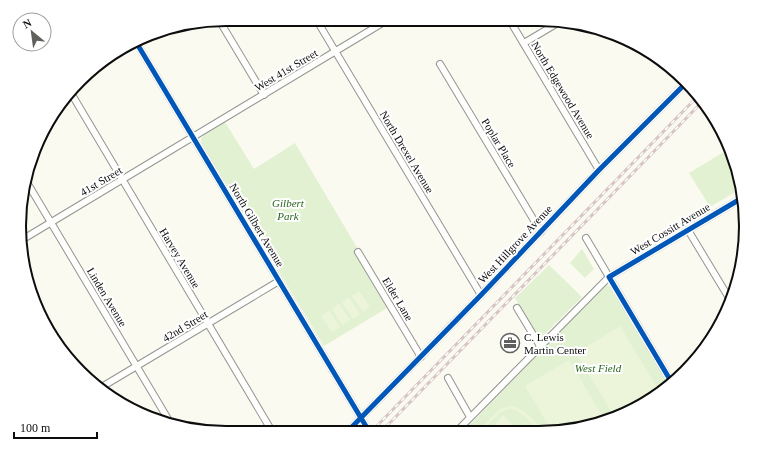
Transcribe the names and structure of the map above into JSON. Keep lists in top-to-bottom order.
{
  "streets": {
    "street": [
      "West 41st Street",
      "North Edgewood Avenue",
      "Poplar Place",
      "North Drexel Avenue",
      "41st Street",
      "North Gilbert Avenue",
      "West Cossitt Avenue",
      "West Hillgrove Avenue",
      "Harvey Avenue",
      "Linden Avenue",
      "Elder Lane",
      "42nd Street"
    ]
  },
  "crossings": [
    ["West 41st Street", "North Drexel Avenue"],
    ["West 41st Street", "41st Street"],
    ["West 41st Street", "North Gilbert Avenue"],
    ["North Edgewood Avenue", "West Hillgrove Avenue"],
    ["Poplar Place", "West Hillgrove Avenue"],
    ["North Drexel Avenue", "West Hillgrove Avenue"],
    ["41st Street", "North Gilbert Avenue"],
    ["41st Street", "Harvey Avenue"],
    ["41st Street", "Linden Avenue"],
    ["North Gilbert Avenue", "West Hillgrove Avenue"],
    ["North Gilbert Avenue", "42nd Street"],
    ["West Hillgrove Avenue", "Elder Lane"],
    ["Harvey Avenue", "42nd Street"],
    ["Linden Avenue", "42nd Street"]
  ],
  "parks": ["Gilbert Park", "West Field"],
  "places": {
    "office": ["C. Lewis Martin Center"]
  },
  "scale_bar": "100 m",
  "north": "top left"
}
